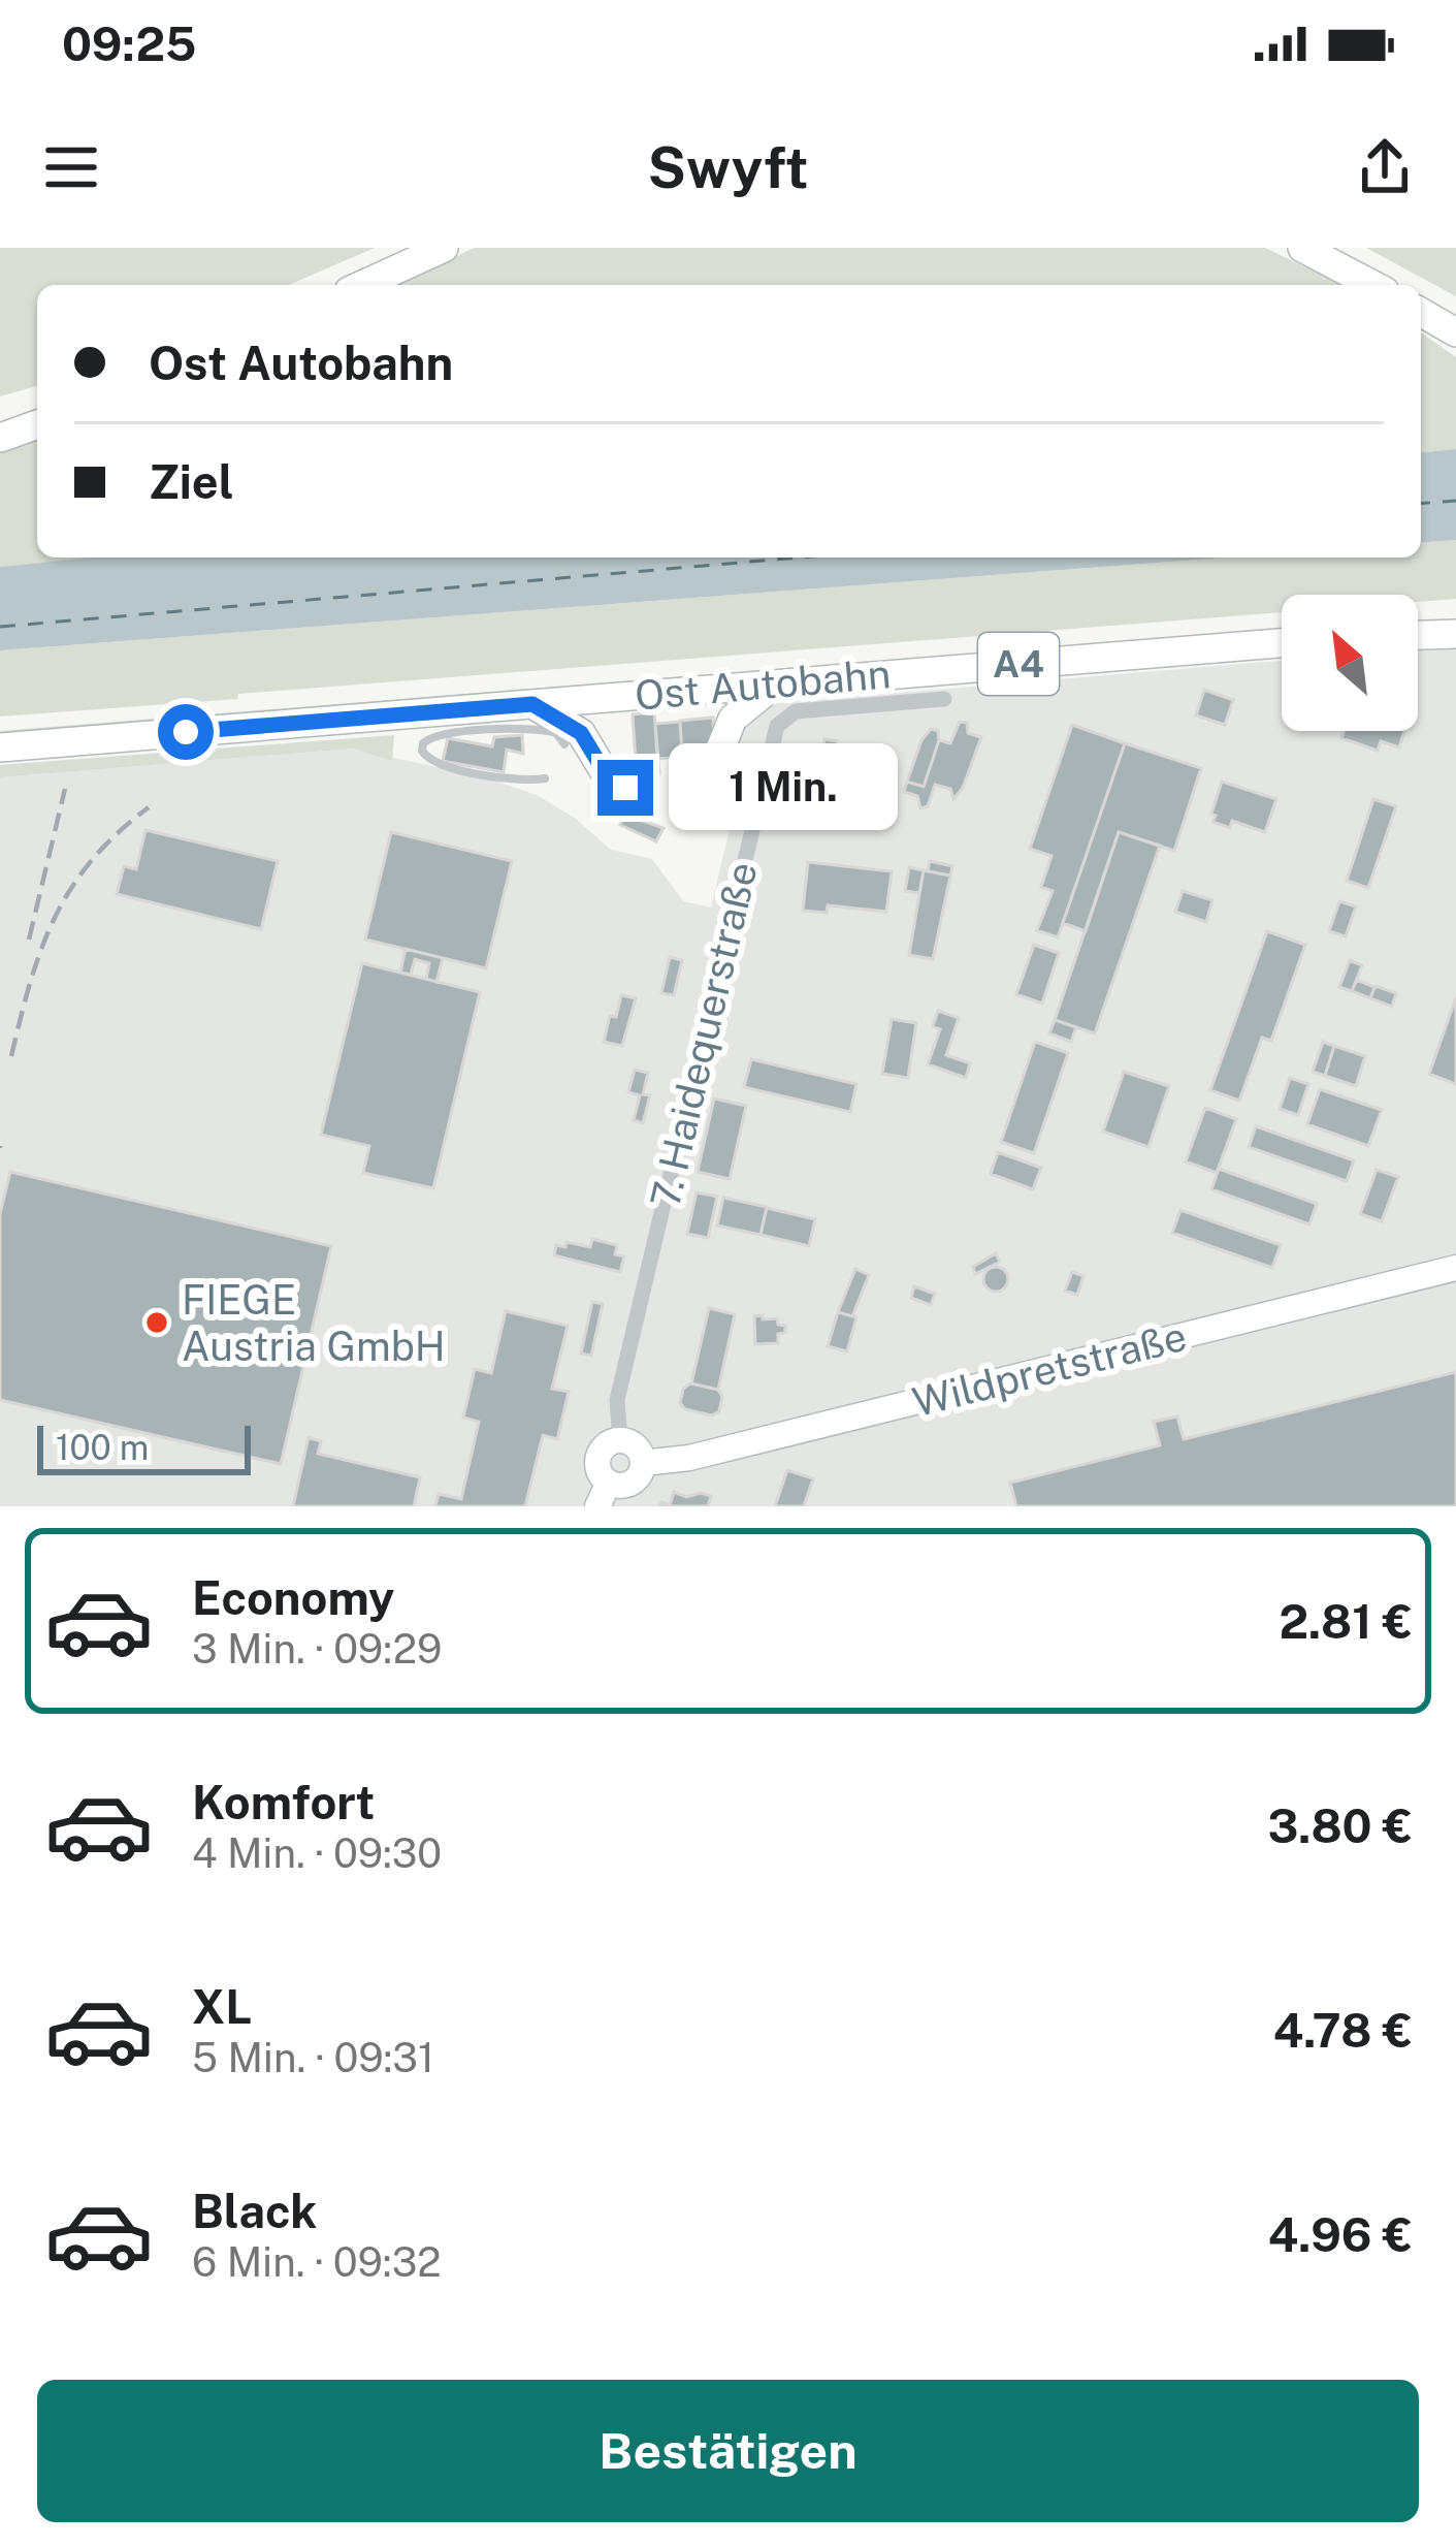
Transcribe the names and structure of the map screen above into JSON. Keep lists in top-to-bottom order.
{
  "streets": {
    "highway": ["A4", "Ost Autobahn"],
    "main road": ["7. Haidequerstraße", "Wildpretstraße"]
  },
  "crossings": [
    ["7. Haidequerstraße", "Wildpretstraße"]
  ],
  "places": ["FIEGE Austria GmbH"],
  "scale_bar": "100 m",
  "north": "top left",
  "page": {
    "status": "09:25",
    "header": "Swyft",
    "banner": ["Ost Autobahn", "Ziel"],
    "bubble": "1 Min.",
    "scale": "100 m",
    "list": [
      {
        "name": "Economy",
        "note": "3 Min. · 09:29",
        "value": "2.81 €"
      },
      {
        "name": "Komfort",
        "note": "4 Min. · 09:30",
        "value": "3.80 €"
      },
      {
        "name": "XL",
        "note": "5 Min. · 09:31",
        "value": "4.78 €"
      },
      {
        "name": "Black",
        "note": "6 Min. · 09:32",
        "value": "4.96 €"
      }
    ],
    "buttons": "Bestätigen"
  }
}
